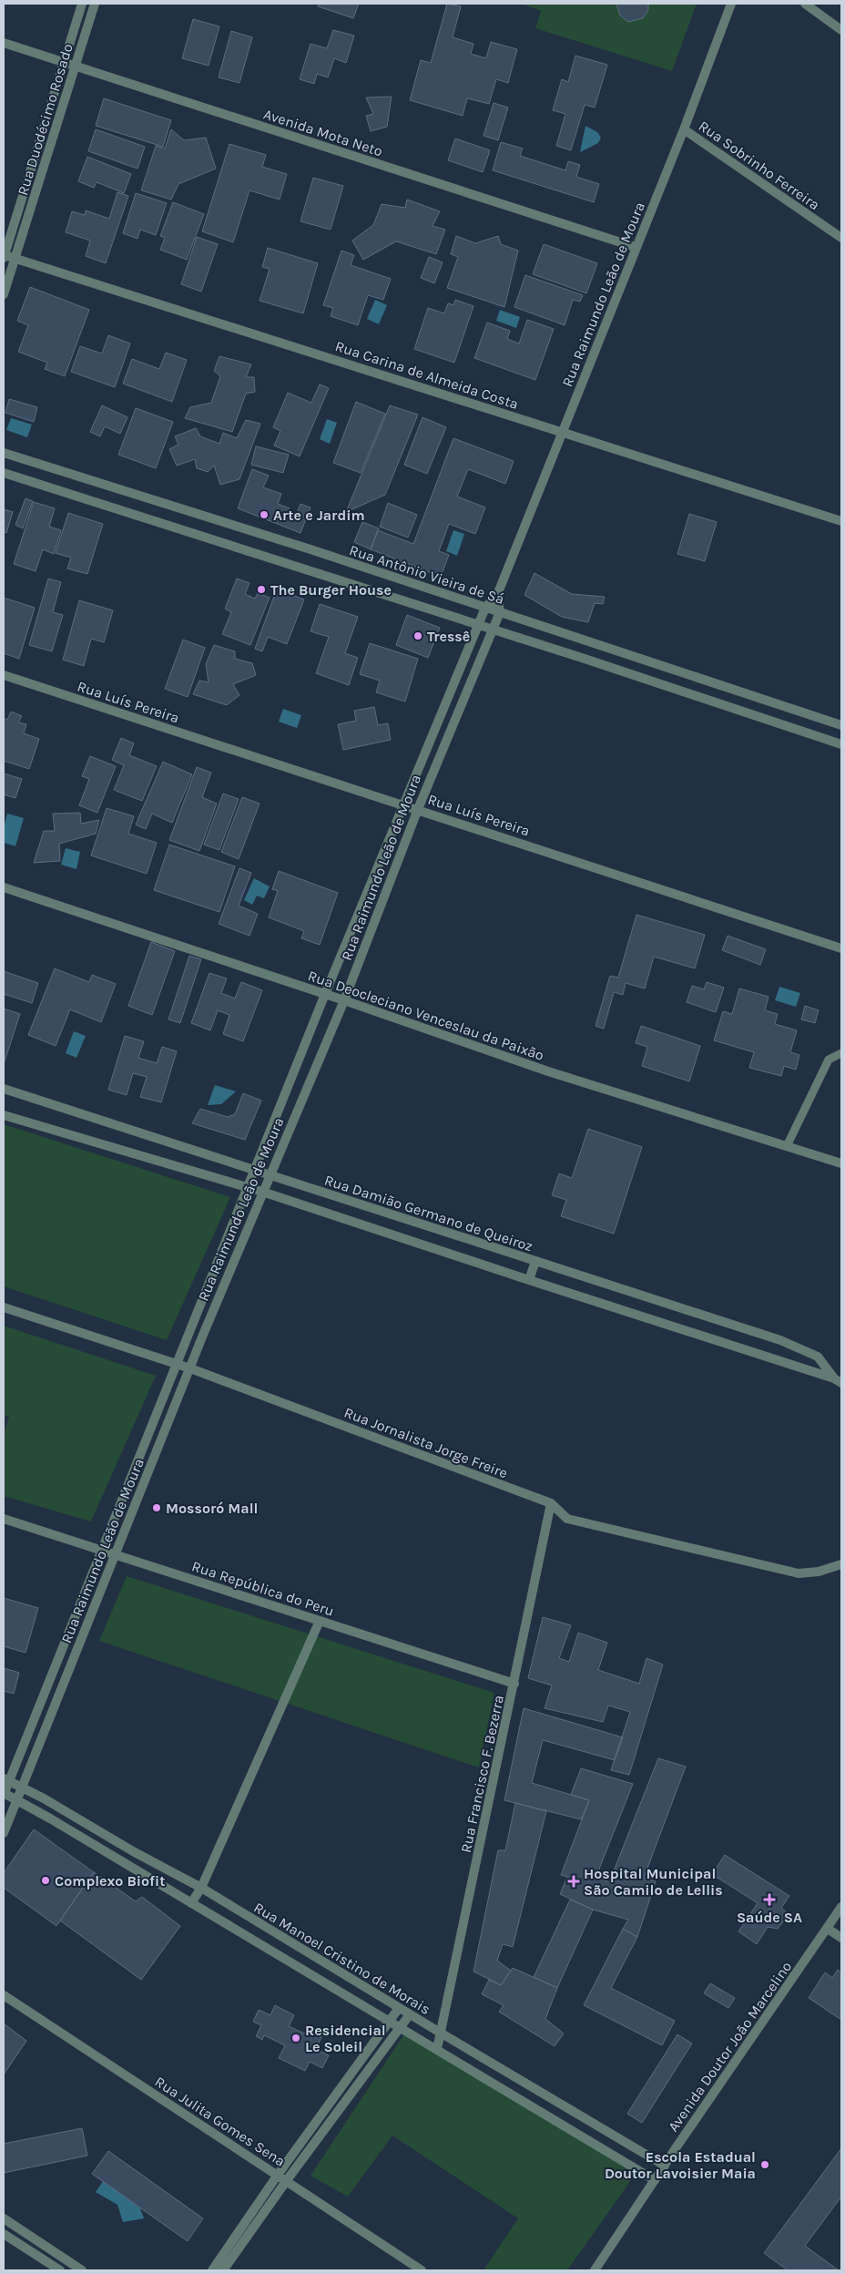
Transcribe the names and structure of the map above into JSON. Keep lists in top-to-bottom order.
{
  "streets": {
    "street": [
      "Rua Duodécimo Rosado",
      "Avenida Mota Neto",
      "Rua Sobrinho Ferreira",
      "Rua Raimundo Leão de Moura",
      "Rua Carina de Almeida Costa",
      "Rua Antônio Vieira de Sá",
      "Rua Luís Pereira",
      "Rua Deocleciano Venceslau da Paixão",
      "Rua Damião Germano de Queiroz",
      "Rua Jornalista Jorge Freire",
      "Rua República do Peru",
      "Rua Francisco F. Bezerra",
      "Rua Manoel Cristino de Morais",
      "Avenida Doutor João Marcelino",
      "Rua Julita Gomes Sena"
    ]
  },
  "crossings": [
    ["Rua Duodécimo Rosado", "Avenida Mota Neto"],
    ["Rua Duodécimo Rosado", "Rua Carina de Almeida Costa"],
    ["Avenida Mota Neto", "Rua Raimundo Leão de Moura"],
    ["Rua Sobrinho Ferreira", "Rua Raimundo Leão de Moura"],
    ["Rua Raimundo Leão de Moura", "Rua Carina de Almeida Costa"],
    ["Rua Raimundo Leão de Moura", "Rua Antônio Vieira de Sá"],
    ["Rua Raimundo Leão de Moura", "Rua Luís Pereira"],
    ["Rua Raimundo Leão de Moura", "Rua Deocleciano Venceslau da Paixão"],
    ["Rua Raimundo Leão de Moura", "Rua Damião Germano de Queiroz"],
    ["Rua Raimundo Leão de Moura", "Rua Jornalista Jorge Freire"],
    ["Rua Raimundo Leão de Moura", "Rua República do Peru"],
    ["Rua Raimundo Leão de Moura", "Rua Manoel Cristino de Morais"],
    ["Rua Jornalista Jorge Freire", "Rua Francisco F. Bezerra"],
    ["Rua República do Peru", "Rua Francisco F. Bezerra"],
    ["Rua Francisco F. Bezerra", "Rua Manoel Cristino de Morais"],
    ["Rua Manoel Cristino de Morais", "Avenida Doutor João Marcelino"]
  ],
  "places": {
    "other": [
      "Arte e Jardim",
      "The Burger House",
      "Tressê",
      "Mossoró Mall",
      "Complexo Biofit",
      "Residencial Le Soleil",
      "Escola Estadual Doutor Lavoisier Maia"
    ],
    "health": ["Hospital Municipal São Camilo de Lellis", "Saúde SA"]
  }
}
